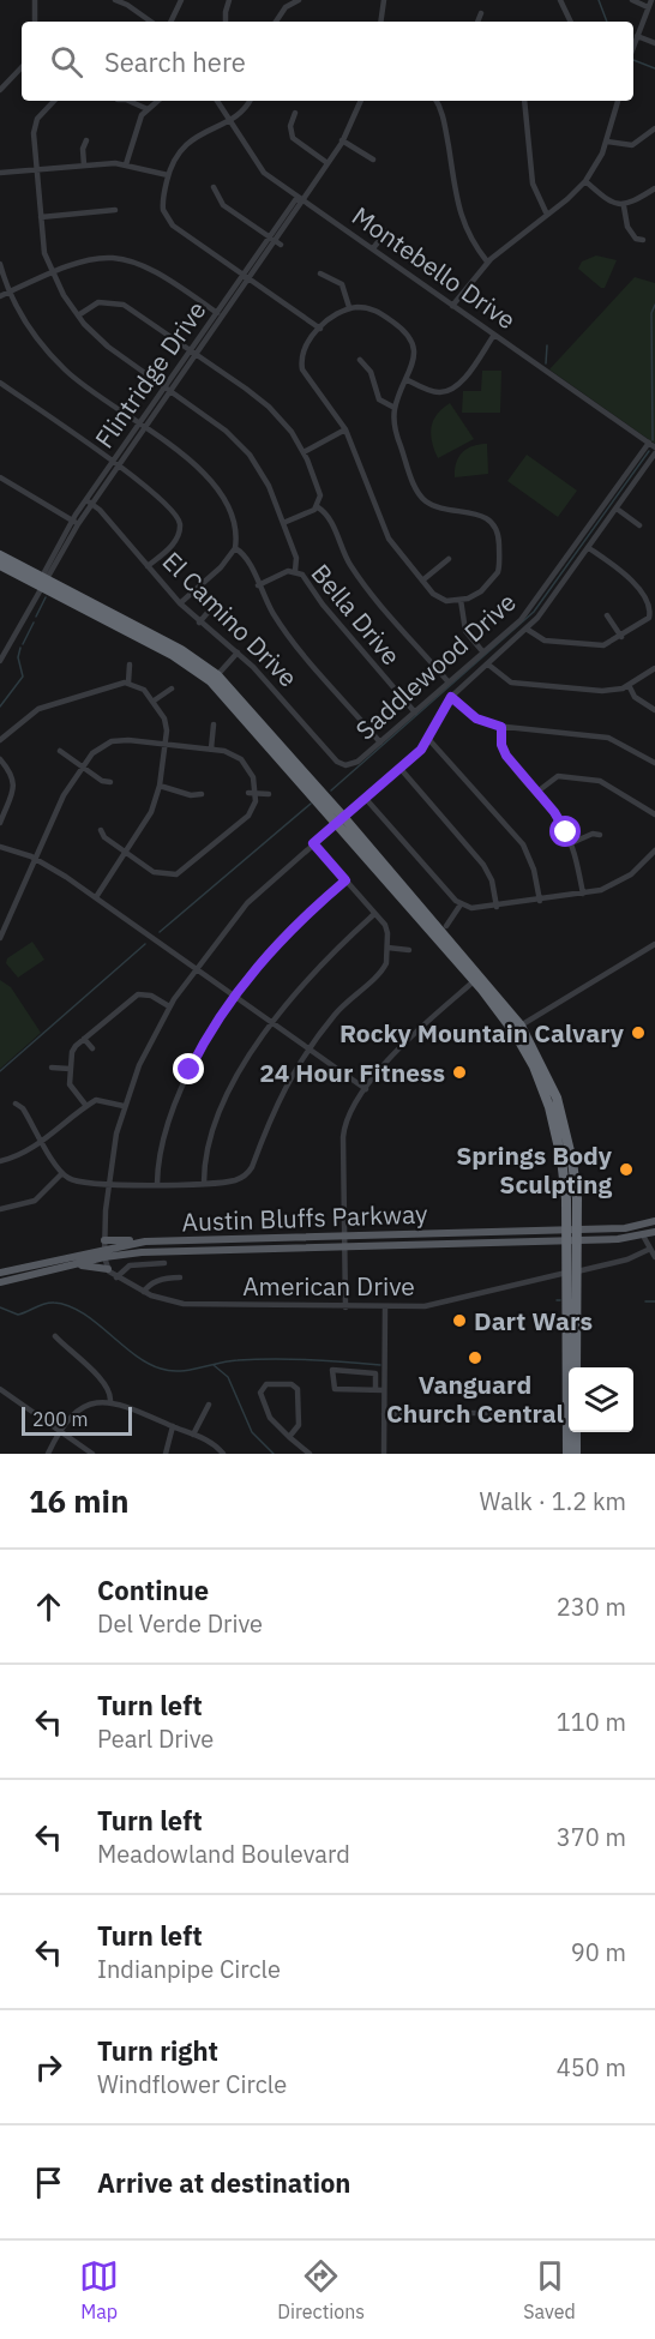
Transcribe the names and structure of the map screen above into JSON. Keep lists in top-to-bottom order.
{
  "streets": {
    "main road": ["Austin Bluffs Parkway"],
    "street": [
      "Montebello Drive",
      "Flintridge Drive",
      "Bella Drive",
      "El Camino Drive",
      "Saddlewood Drive",
      "American Drive"
    ]
  },
  "crossings": [
    ["Montebello Drive", "Flintridge Drive"],
    ["Montebello Drive", "Saddlewood Drive"],
    ["Flintridge Drive", "El Camino Drive"],
    ["Bella Drive", "Saddlewood Drive"],
    ["El Camino Drive", "Saddlewood Drive"],
    ["Austin Bluffs Parkway", "American Drive"]
  ],
  "places": [
    "Rocky Mountain Calvary",
    "24 Hour Fitness",
    "Springs Body Sculpting",
    "Dart Wars",
    "Vanguard Church Central"
  ],
  "scale_bar": "200 m",
  "page": {
    "search": "Search here",
    "scale": "200 m",
    "heading": ["16 min", "Walk · 1.2 km"],
    "list": [
      ["Continue", "Del Verde Drive", "230 m"],
      ["Turn left", "Pearl Drive", "110 m"],
      ["Turn left", "Meadowland Boulevard", "370 m"],
      ["Turn left", "Indianpipe Circle", "90 m"],
      ["Turn right", "Windflower Circle", "450 m"],
      "Arrive at destination"
    ],
    "nav": ["Map", "Directions", "Saved"]
  }
}
